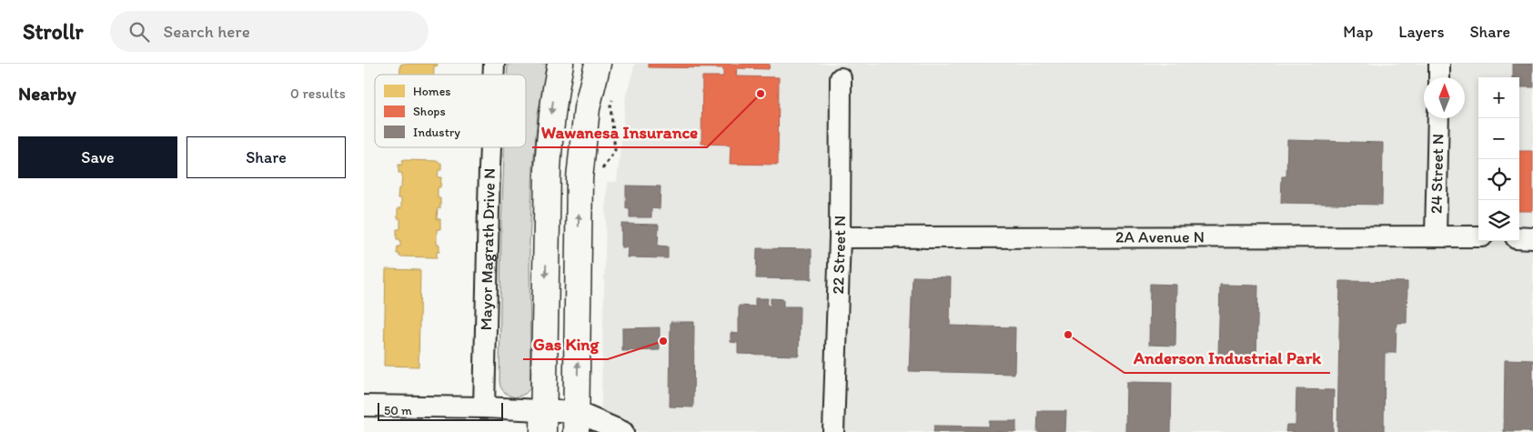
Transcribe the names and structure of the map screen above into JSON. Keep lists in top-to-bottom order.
{
  "streets": {
    "street": [
      "24 Street N",
      "2A Avenue N",
      "Mayor Magrath Drive N",
      "22 Street N"
    ]
  },
  "crossings": [
    ["24 Street N", "2A Avenue N"],
    ["2A Avenue N", "22 Street N"]
  ],
  "places": ["Wawanesa Insurance", "Anderson Industrial Park", "Gas King"],
  "legend": ["Homes", "Shops", "Industry"],
  "scale_bar": "50 m",
  "north": "top",
  "page": {
    "header": "Strollr",
    "search": "Search here",
    "nav": ["Map", "Layers", "Share"],
    "heading": ["Nearby", "0 results"],
    "map_buttons": ["+", "−"],
    "buttons": ["Save", "Share"],
    "scale": "50 m"
  }
}
